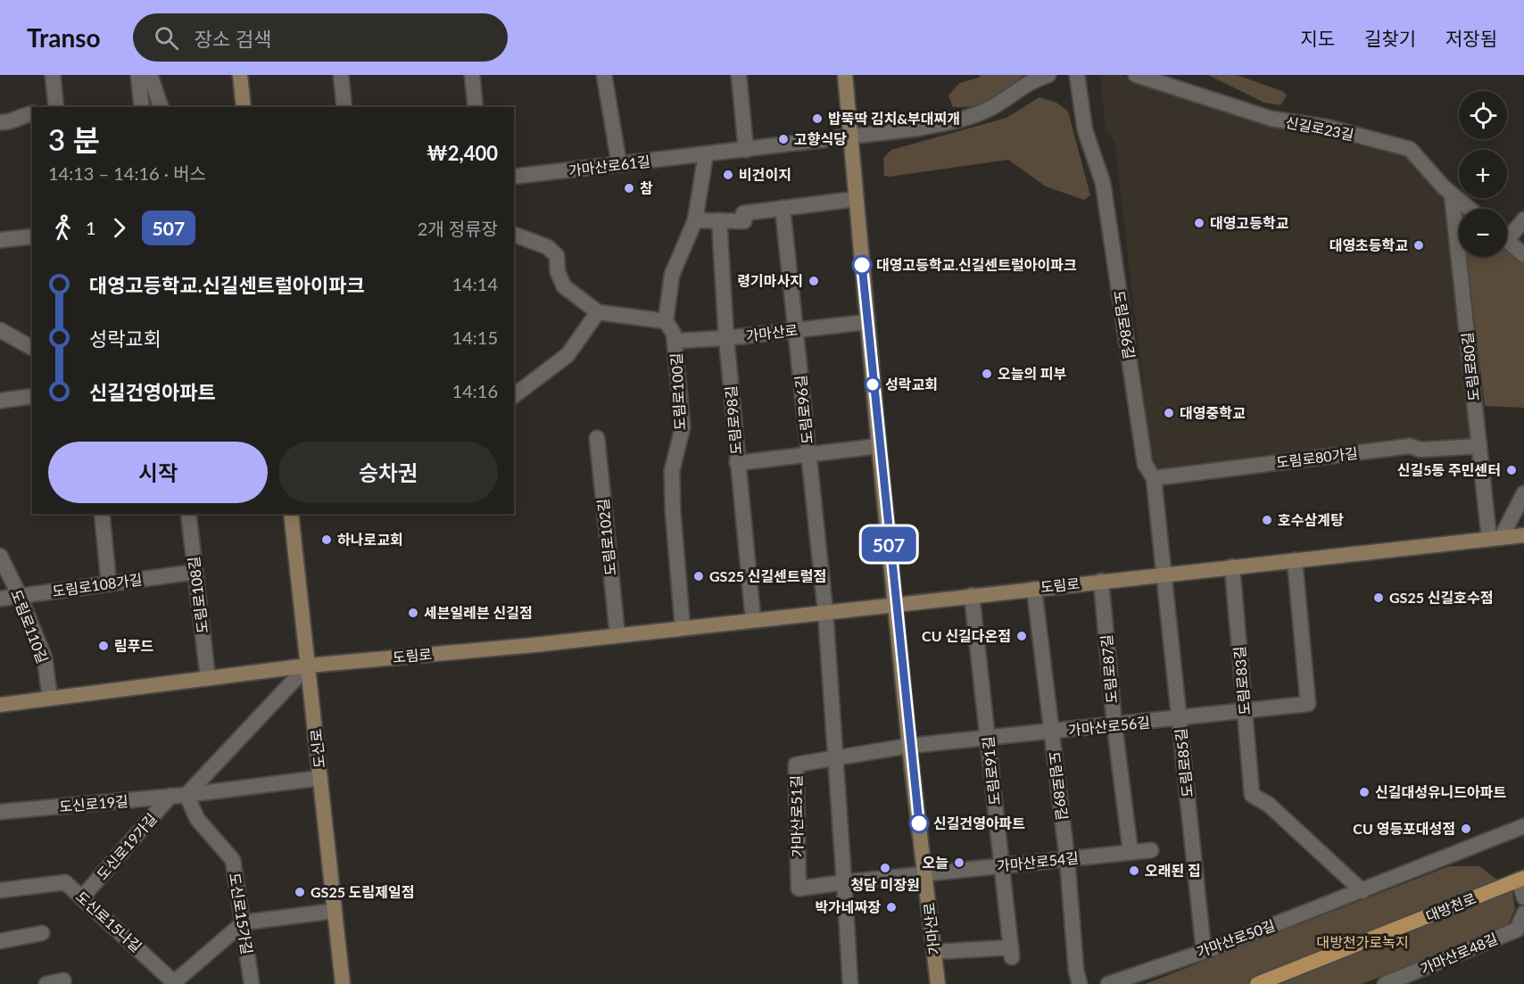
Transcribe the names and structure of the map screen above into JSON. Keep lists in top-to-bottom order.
{
  "streets": {
    "main road": [
      "가마산로",
      "도림로",
      "도신로",
      "대방천로"
    ],
    "street": [
      "신길로23길",
      "가마산로61길",
      "도림로86길",
      "도림로80길",
      "도림로100길",
      "도림로96길",
      "도림로98길",
      "도림로80가길",
      "도림로102길",
      "도림로108가길",
      "도림로108길",
      "도림로110길",
      "도림로87길",
      "도림로83길",
      "가마산로56길",
      "도림로85길",
      "도림로91길",
      "도림로89길",
      "도신로19길",
      "가마산로51길",
      "도신로19가길",
      "가마산로54길",
      "도신로15가길",
      "도신로15나길",
      "가마산로50길",
      "가마산로48길"
    ]
  },
  "crossings": [
    ["신길로23길", "도림로80길"],
    ["가마산로61길", "가마산로"],
    ["도림로86길", "도림로80가길"],
    ["도림로86길", "도림로"],
    ["도림로86길", "도림로85길"],
    ["가마산로", "도림로100길"],
    ["가마산로", "도림로96길"],
    ["가마산로", "도림로98길"],
    ["가마산로", "도림로"],
    ["가마산로", "가마산로56길"],
    ["가마산로", "도림로91길"],
    ["가마산로", "가마산로54길"],
    ["도림로80길", "도림로80가길"],
    ["도림로80길", "도림로"],
    ["도림로100길", "도림로"],
    ["도림로96길", "도림로"],
    ["도림로98길", "도림로"],
    ["도림로102길", "도림로"],
    ["도림로108가길", "도림로108길"],
    ["도림로108가길", "도림로110길"],
    ["도림로", "도림로108길"],
    ["도림로", "도림로110길"],
    ["도림로", "도림로87길"],
    ["도림로", "도림로83길"],
    ["도림로", "가마산로56길"],
    ["도림로", "도신로"],
    ["도림로", "도림로85길"],
    ["도림로", "도림로91길"],
    ["도림로", "도림로89길"],
    ["도림로87길", "가마산로56길"],
    ["도림로87길", "가마산로54길"],
    ["도림로83길", "가마산로56길"],
    ["도림로83길", "가마산로50길"],
    ["가마산로56길", "도림로85길"],
    ["가마산로56길", "도림로91길"],
    ["가마산로56길", "도림로89길"],
    ["도신로", "도신로19길"],
    ["도림로85길", "가마산로50길"],
    ["도림로91길", "가마산로54길"],
    ["도림로89길", "가마산로54길"],
    ["도신로19길", "도신로19가길"],
    ["도신로19길", "도신로15가길"],
    ["도신로19가길", "도신로15나길"]
  ],
  "parks": ["대방천가로녹지"],
  "places": [
    "밥뚝딱 김치&부대찌개",
    "고향식당",
    "비건이지",
    "참",
    "대영고등학교",
    "대영초등학교",
    "대영고등학교.신길센트럴아이파크",
    "령기마사지",
    "오늘의 피부",
    "성락교회",
    "대영중학교",
    "신길5동 주민센터",
    "호수삼계탕",
    "하나로교회",
    "GS25 신길센트럴점",
    "GS25 신길호수점",
    "세븐일레븐 신길점",
    "CU 신길다온점",
    "림푸드",
    "신길대성유니드아파트",
    "신길건영아파트",
    "CU 영등포대성점",
    "오늘",
    "청담 미장원",
    "오래된 집",
    "GS25 도림제일점",
    "박가네짜장"
  ],
  "lines": ["bus line 507"],
  "page": {
    "header": "Transo",
    "search": "장소 검색",
    "nav": ["지도", "길찾기", "저장됨"],
    "on_map": "507",
    "map_buttons": ["+", "−"],
    "heading": ["3 분", "14:13 – 14:16 · 버스", "₩2,400"],
    "legs": ["1", "507", "2개 정류장"],
    "list": [
      {
        "name": "대영고등학교.신길센트럴아이파크",
        "value": "14:14"
      },
      {
        "name": "성락교회",
        "value": "14:15"
      },
      {
        "name": "신길건영아파트",
        "value": "14:16"
      }
    ],
    "buttons": ["시작", "승차권"]
  }
}
